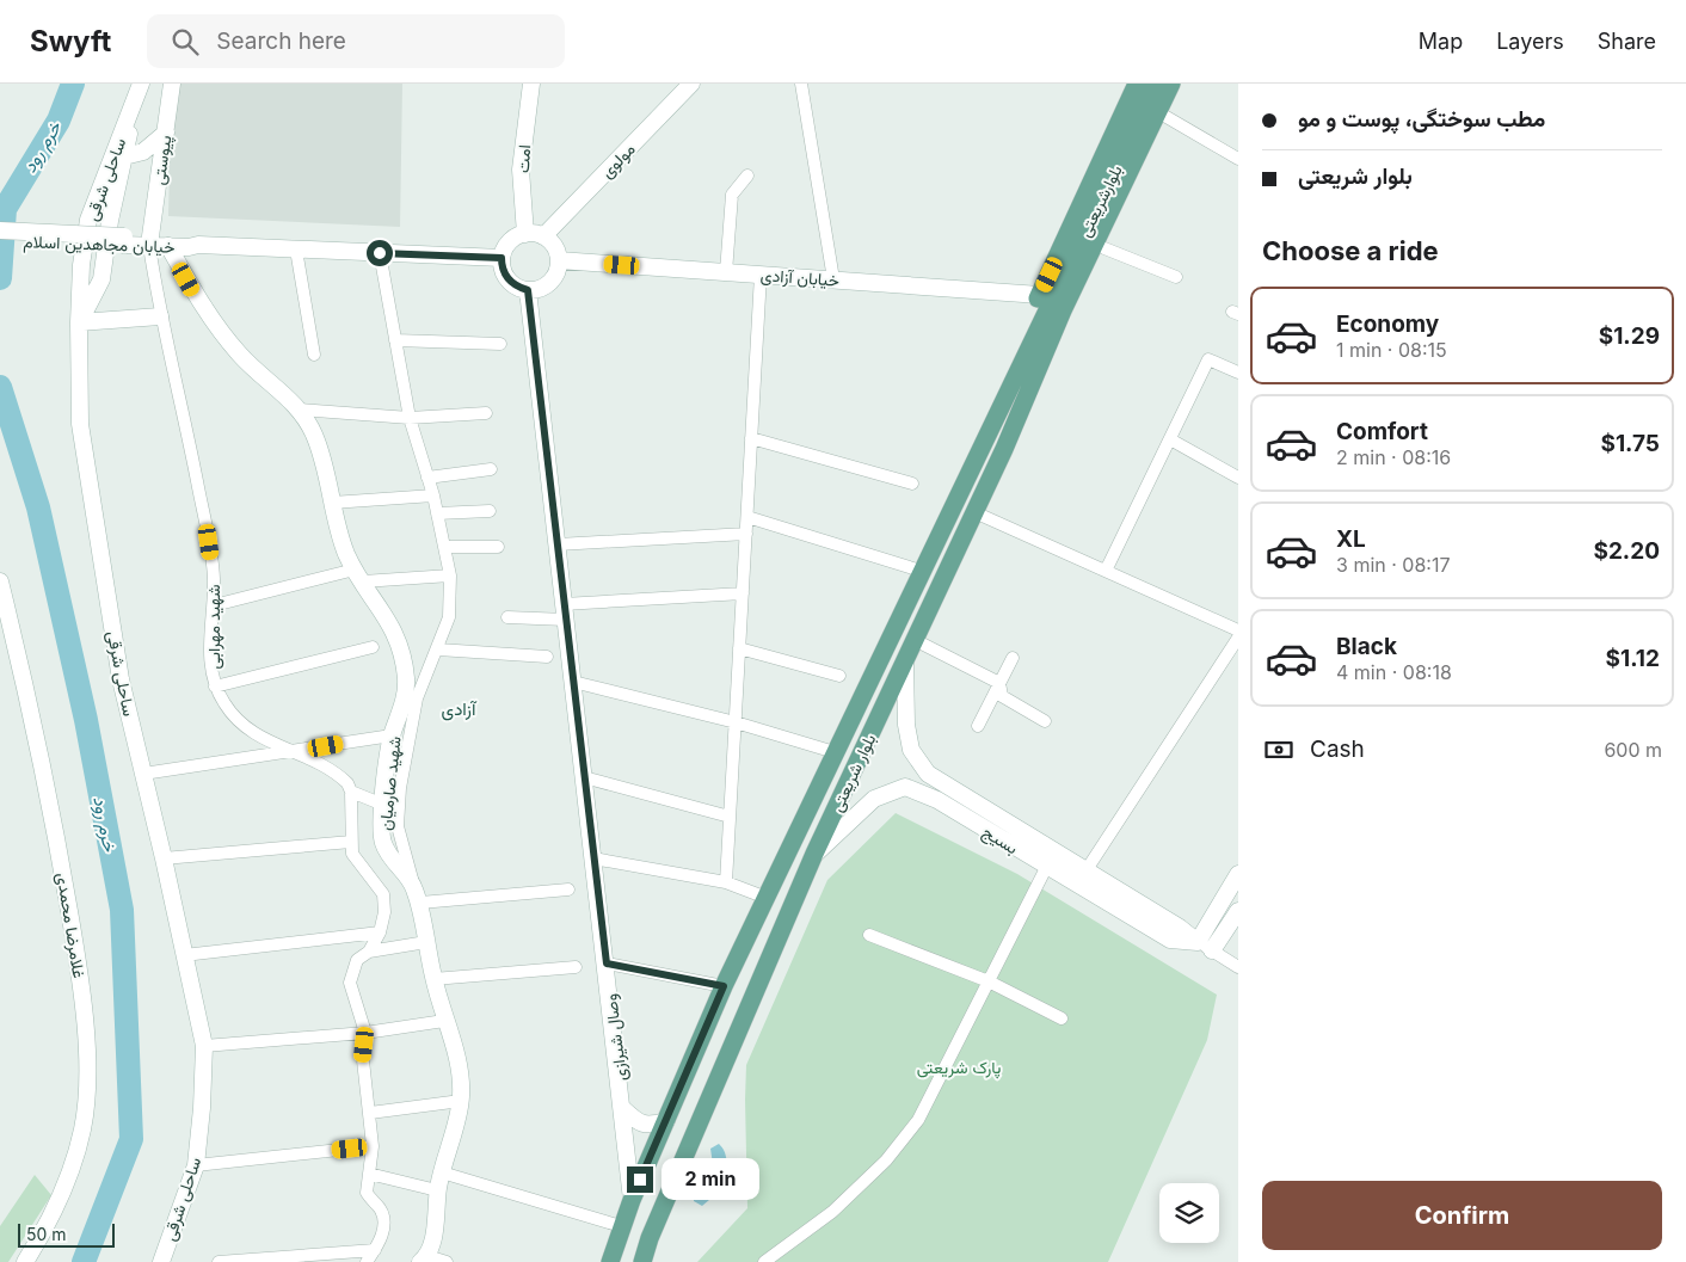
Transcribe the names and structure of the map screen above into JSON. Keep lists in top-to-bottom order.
{
  "streets": {
    "main road": ["بلوارشریعتی", "بلوار شریعتی"],
    "street": [
      "امت",
      "پیوستی",
      "مولوی",
      "ساحلی شرقی",
      "خیابان مجاهدین اسلام",
      "خیابان آزادی",
      "شهید مهرابی",
      "شهید صارمیان",
      "بسیج",
      "غلامرضا محمدی",
      "وصال شیرازی"
    ]
  },
  "crossings": [
    ["امت", "مولوی"],
    ["امت", "خیابان مجاهدین اسلام"],
    ["امت", "خیابان آزادی"],
    ["امت", "وصال شیرازی"],
    ["پیوستی", "خیابان مجاهدین اسلام"],
    ["پیوستی", "شهید مهرابی"],
    ["مولوی", "خیابان مجاهدین اسلام"],
    ["مولوی", "خیابان آزادی"],
    ["مولوی", "وصال شیرازی"],
    ["بلوارشریعتی", "بلوار شریعتی"],
    ["خیابان مجاهدین اسلام", "خیابان آزادی"],
    ["خیابان مجاهدین اسلام", "شهید مهرابی"],
    ["خیابان مجاهدین اسلام", "شهید صارمیان"],
    ["خیابان مجاهدین اسلام", "وصال شیرازی"],
    ["خیابان آزادی", "وصال شیرازی"],
    ["شهید مهرابی", "شهید صارمیان"],
    ["بلوار شریعتی", "بسیج"],
    ["بلوار شریعتی", "وصال شیرازی"]
  ],
  "districts": ["آزادی"],
  "water": ["خرم رود"],
  "parks": ["پارک شریعتی"],
  "scale_bar": "50 m",
  "page": {
    "header": "Swyft",
    "search": "Search here",
    "nav": ["Map", "Layers", "Share"],
    "banner": ["مطب سوختگی، پوست و مو", "بلوار شریعتی"],
    "heading": "Choose a ride",
    "list": [
      {
        "name": "Economy",
        "note": "1 min · 08:15",
        "value": "$1.29"
      },
      {
        "name": "Comfort",
        "note": "2 min · 08:16",
        "value": "$1.75"
      },
      {
        "name": "XL",
        "note": "3 min · 08:17",
        "value": "$2.20"
      },
      {
        "name": "Black",
        "note": "4 min · 08:18",
        "value": "$1.12"
      }
    ],
    "pay": ["Cash", "600 m"],
    "bubble": "2 min",
    "buttons": "Confirm",
    "scale": "50 m"
  }
}
